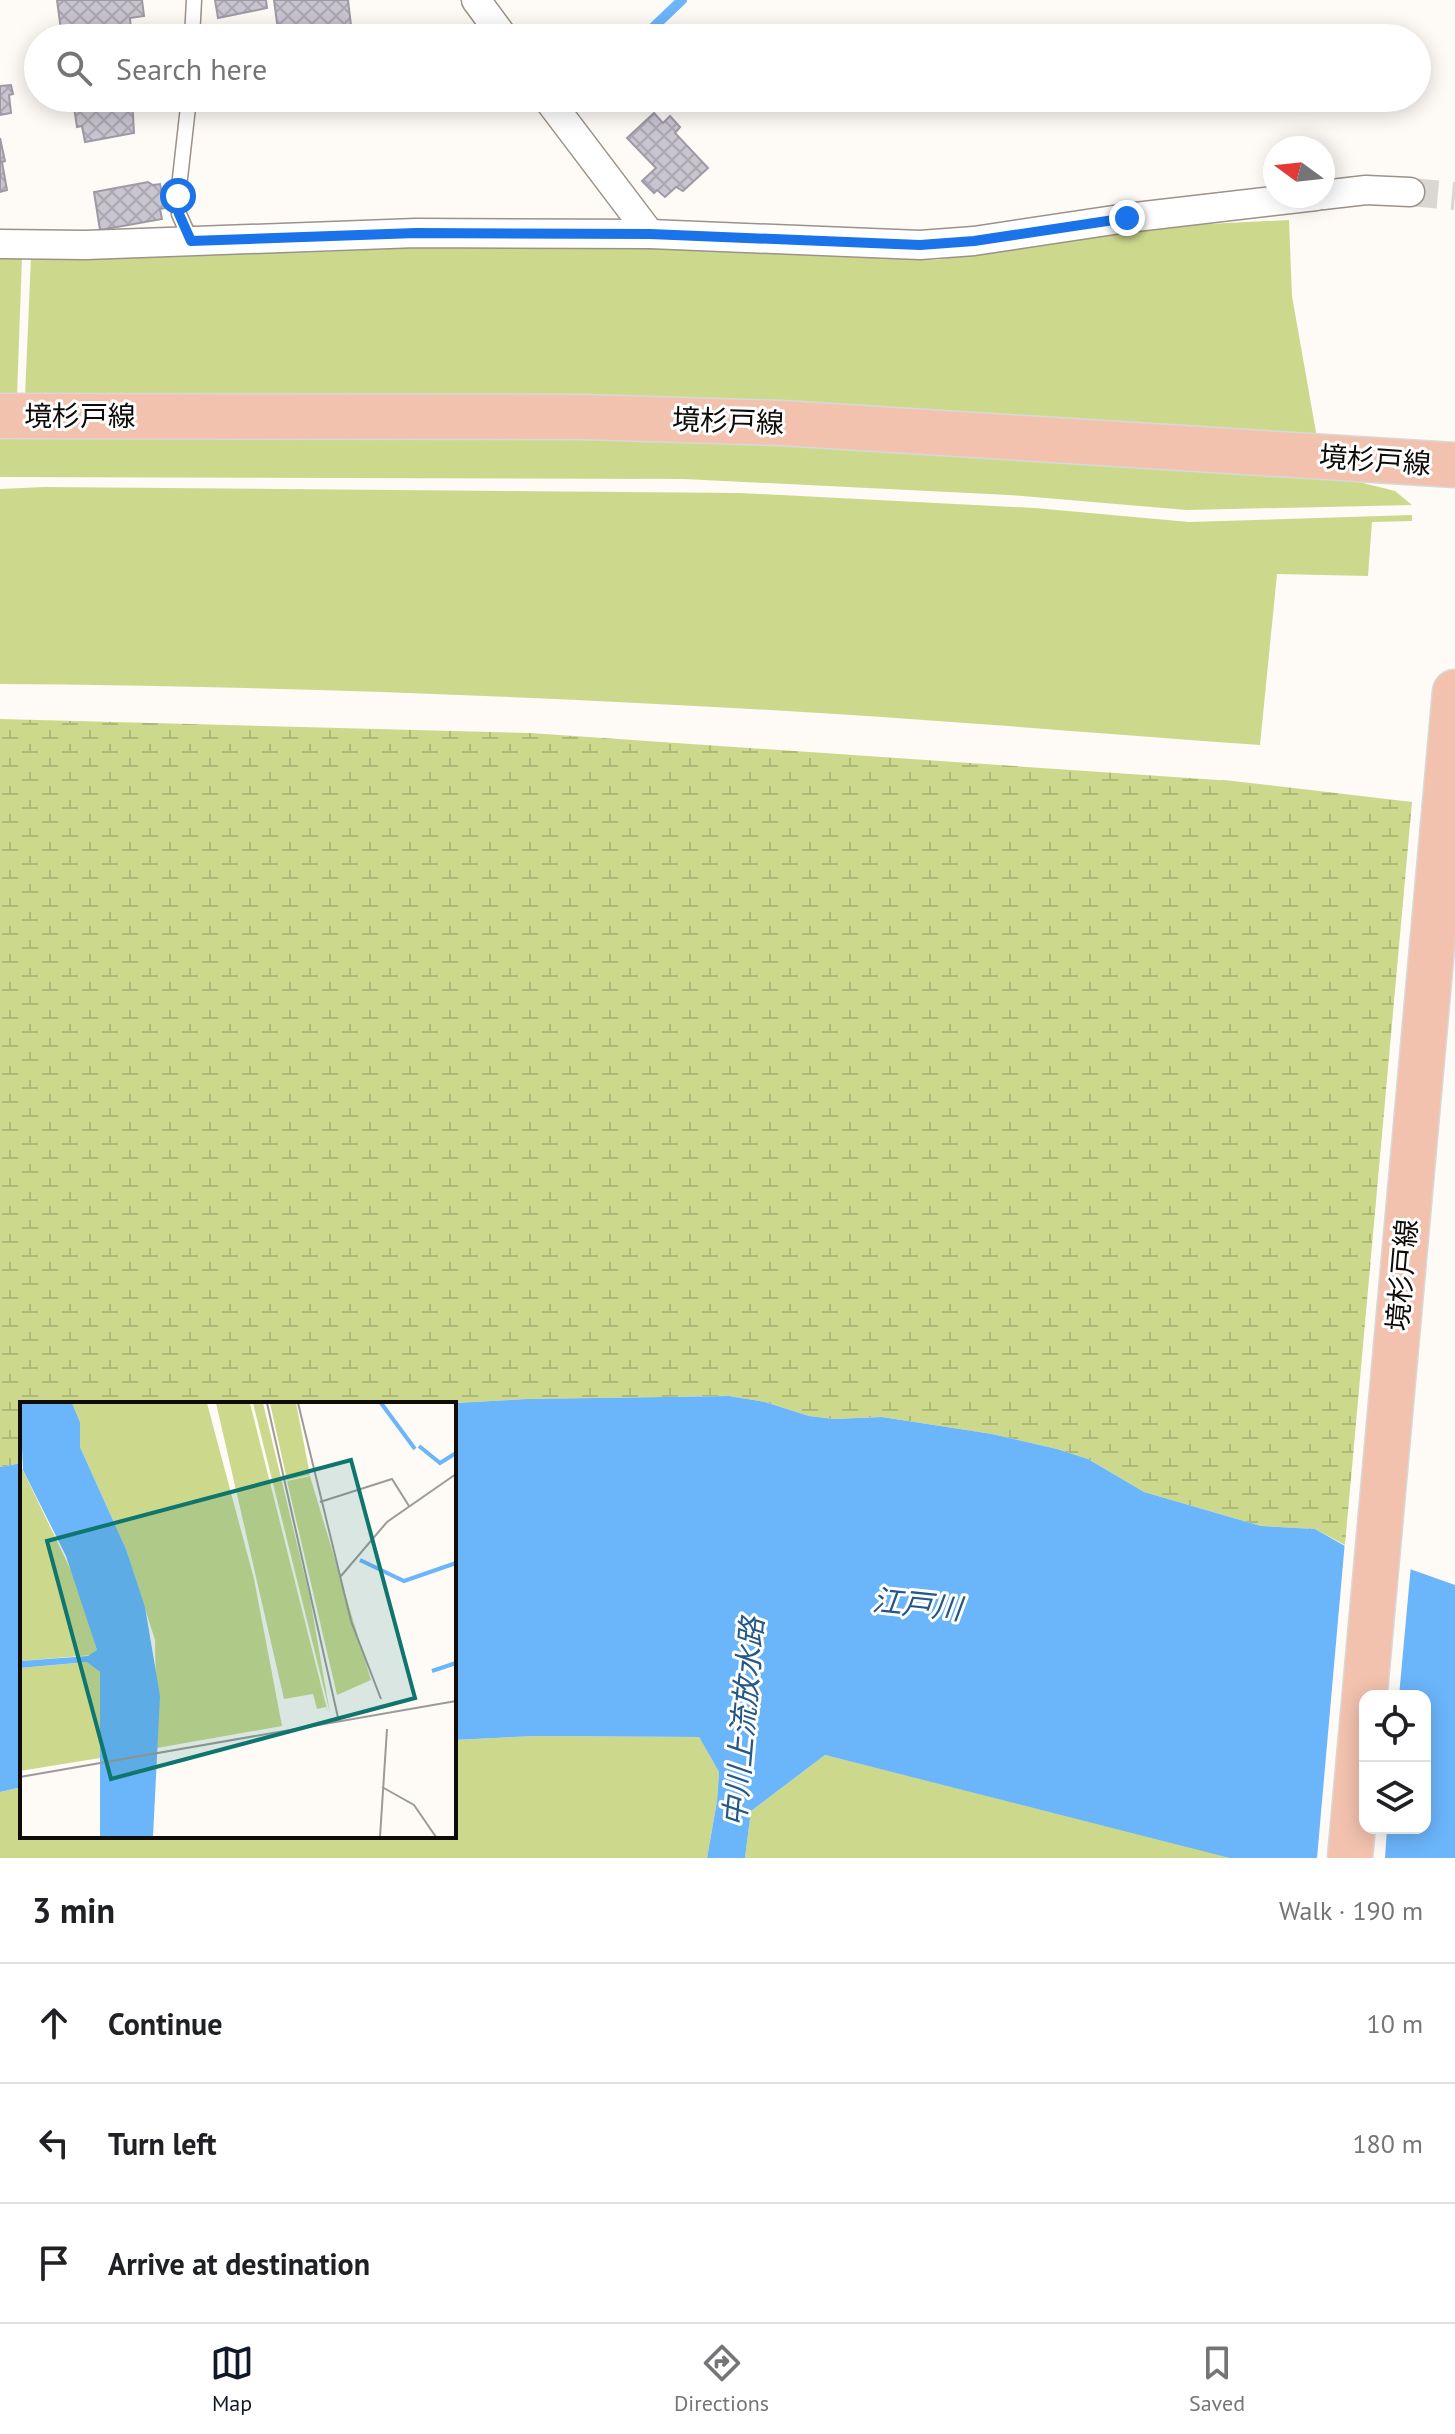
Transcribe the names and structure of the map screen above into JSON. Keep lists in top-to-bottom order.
{
  "streets": {
    "main road": ["境杉戸線"]
  },
  "water": ["江戸川", "中川上流放水路"],
  "north": "left",
  "page": {
    "search": "Search here",
    "heading": ["3 min", "Walk · 190 m"],
    "list": [
      ["Continue", "10 m"],
      ["Turn left", "180 m"],
      "Arrive at destination"
    ],
    "nav": ["Map", "Directions", "Saved"]
  }
}
